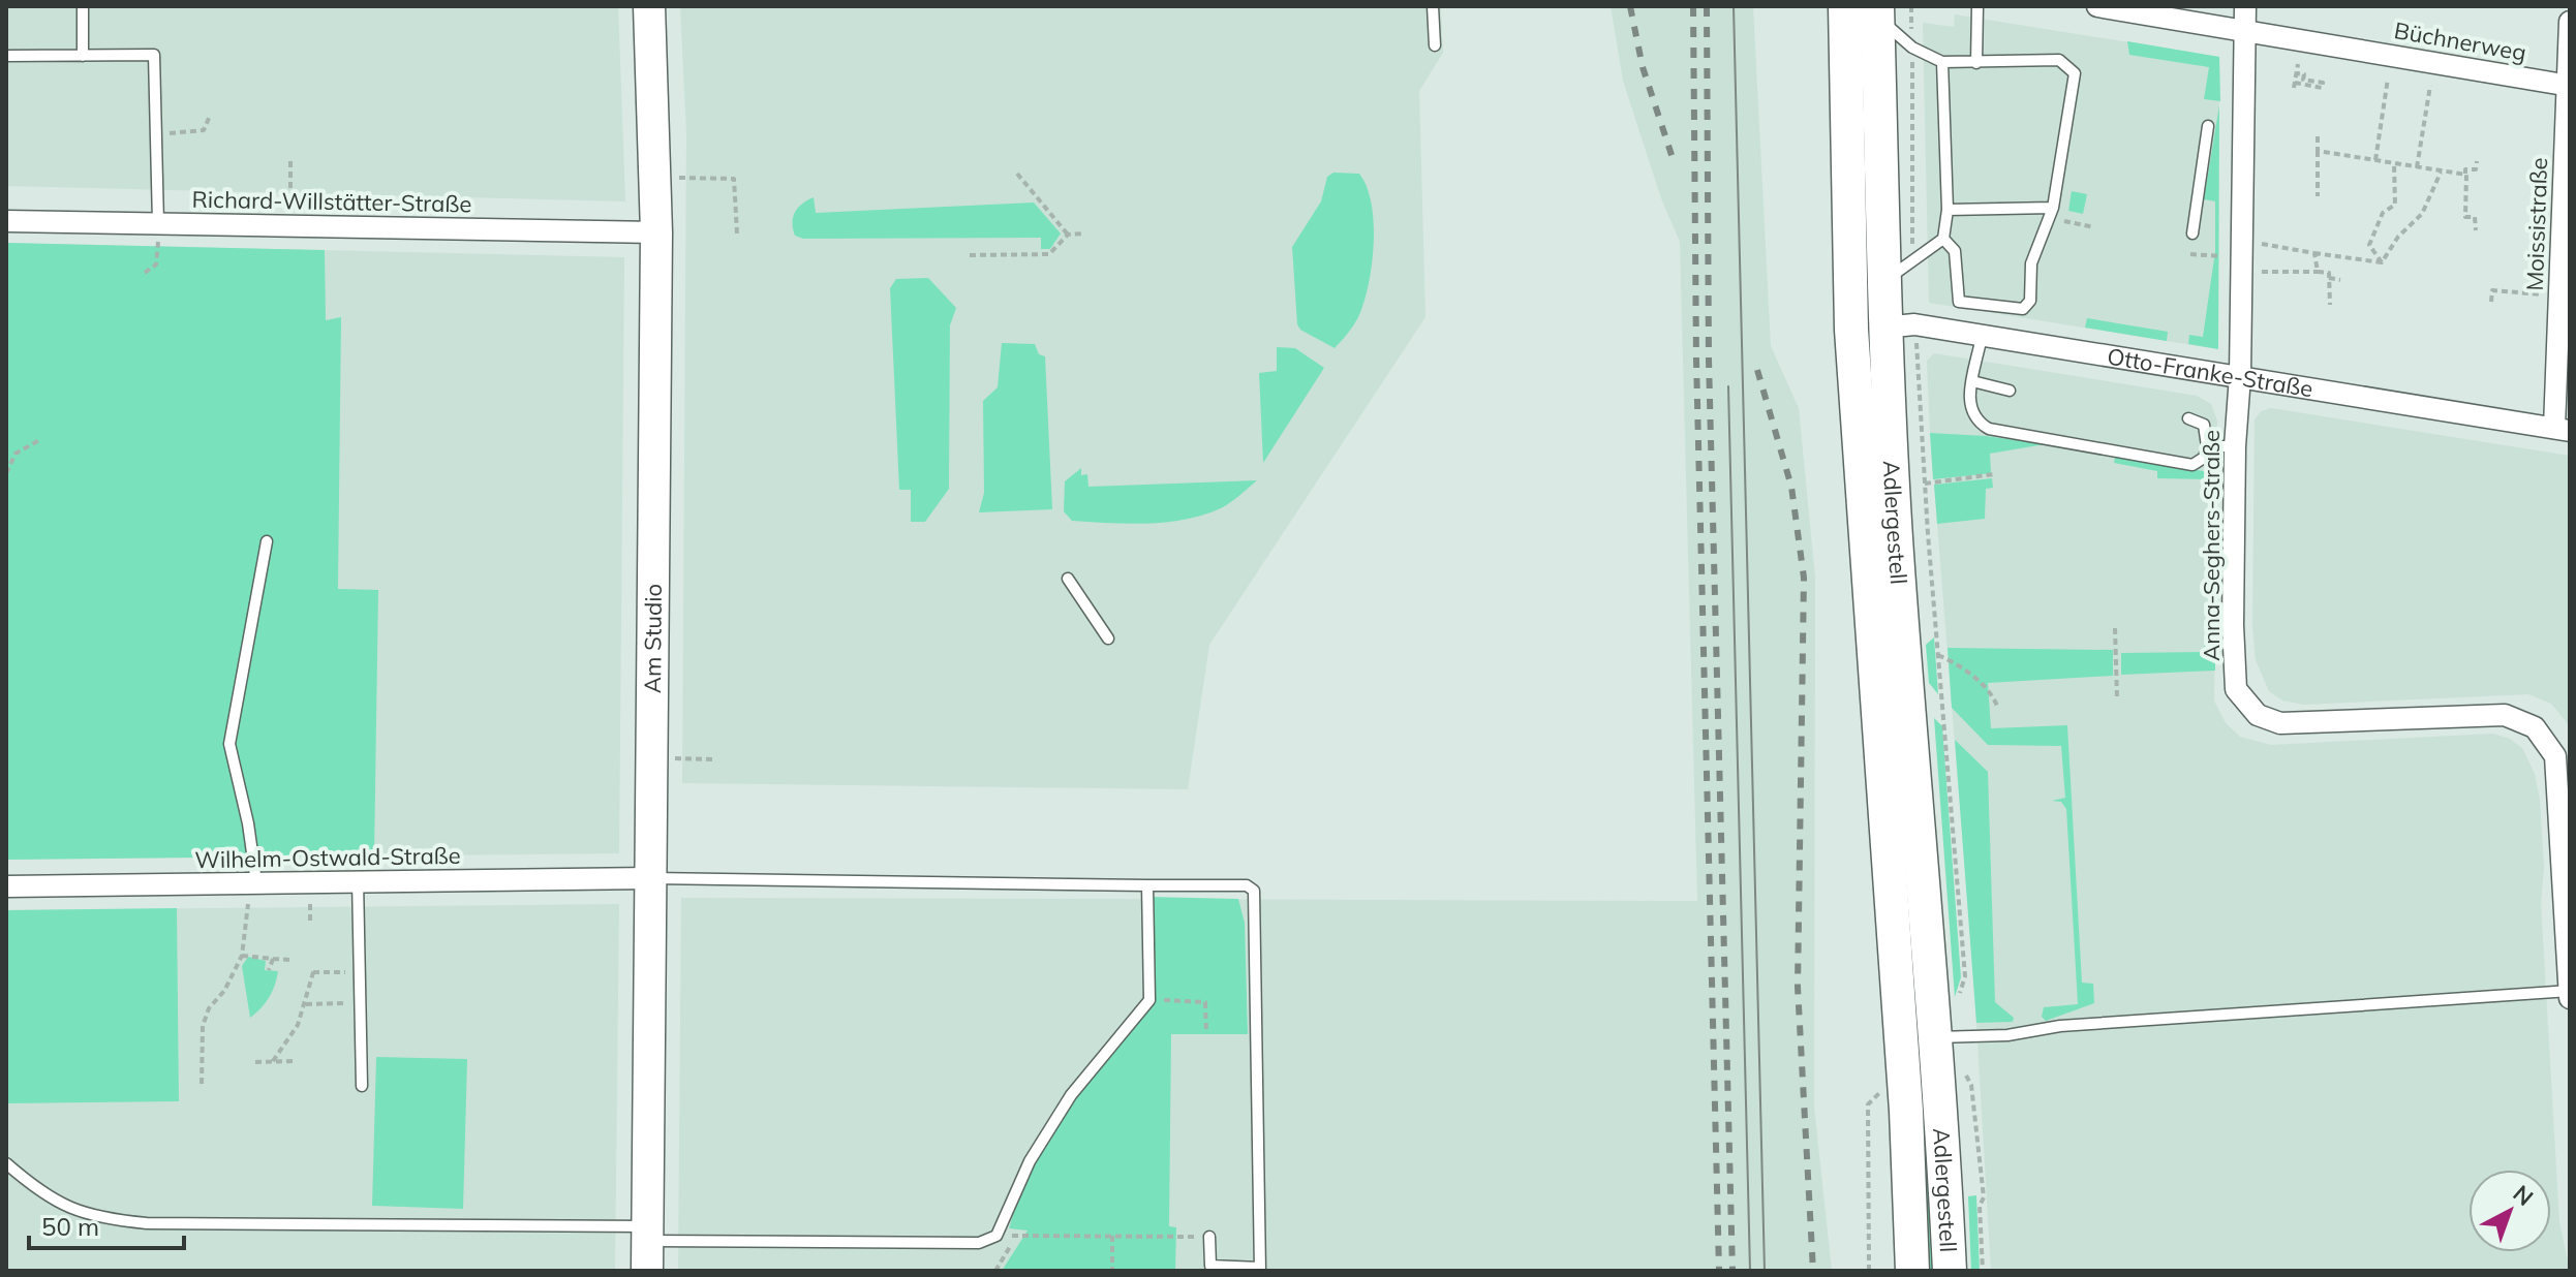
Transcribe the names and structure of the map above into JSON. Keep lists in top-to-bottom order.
{
  "streets": {
    "main road": ["Adlergestell"],
    "street": [
      "Büchnerweg",
      "Richard-Willstätter-Straße",
      "Moissistraße",
      "Otto-Franke-Straße",
      "Anna-Seghers-Straße",
      "Am Studio",
      "Wilhelm-Ostwald-Straße"
    ]
  },
  "crossings": [
    ["Büchnerweg", "Moissistraße"],
    ["Büchnerweg", "Anna-Seghers-Straße"],
    ["Richard-Willstätter-Straße", "Am Studio"],
    ["Moissistraße", "Otto-Franke-Straße"],
    ["Otto-Franke-Straße", "Adlergestell"],
    ["Otto-Franke-Straße", "Anna-Seghers-Straße"],
    ["Am Studio", "Wilhelm-Ostwald-Straße"]
  ],
  "scale_bar": "50 m",
  "north": "top right"
}
